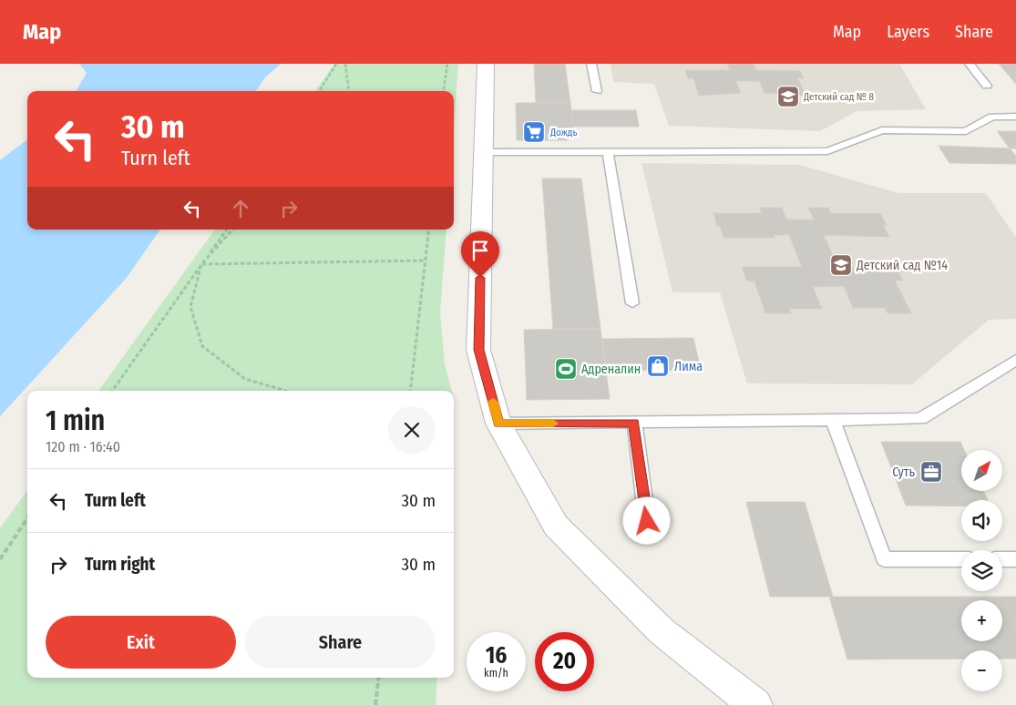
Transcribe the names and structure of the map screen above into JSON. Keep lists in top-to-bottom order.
{
  "places": {
    "school or university": ["Детский сад № 8", "Детский сад №14"],
    "supermarket": ["Дождь"],
    "shop": ["Лима"],
    "sports": ["Адреналин"],
    "office": ["Суть"]
  },
  "north": "top right",
  "page": {
    "header": "Map",
    "nav": ["Map", "Layers", "Share"],
    "turn": ["30 m", "Turn left"],
    "heading": ["1 min", "120 m · 16:40"],
    "map_buttons": ["+", "−"],
    "list": [
      {
        "name": "Turn left",
        "value": "30 m"
      },
      {
        "name": "Turn right",
        "value": "30 m"
      }
    ],
    "buttons": ["Exit", "Share"],
    "speed": "16 km/h",
    "limit": "20"
  }
}
